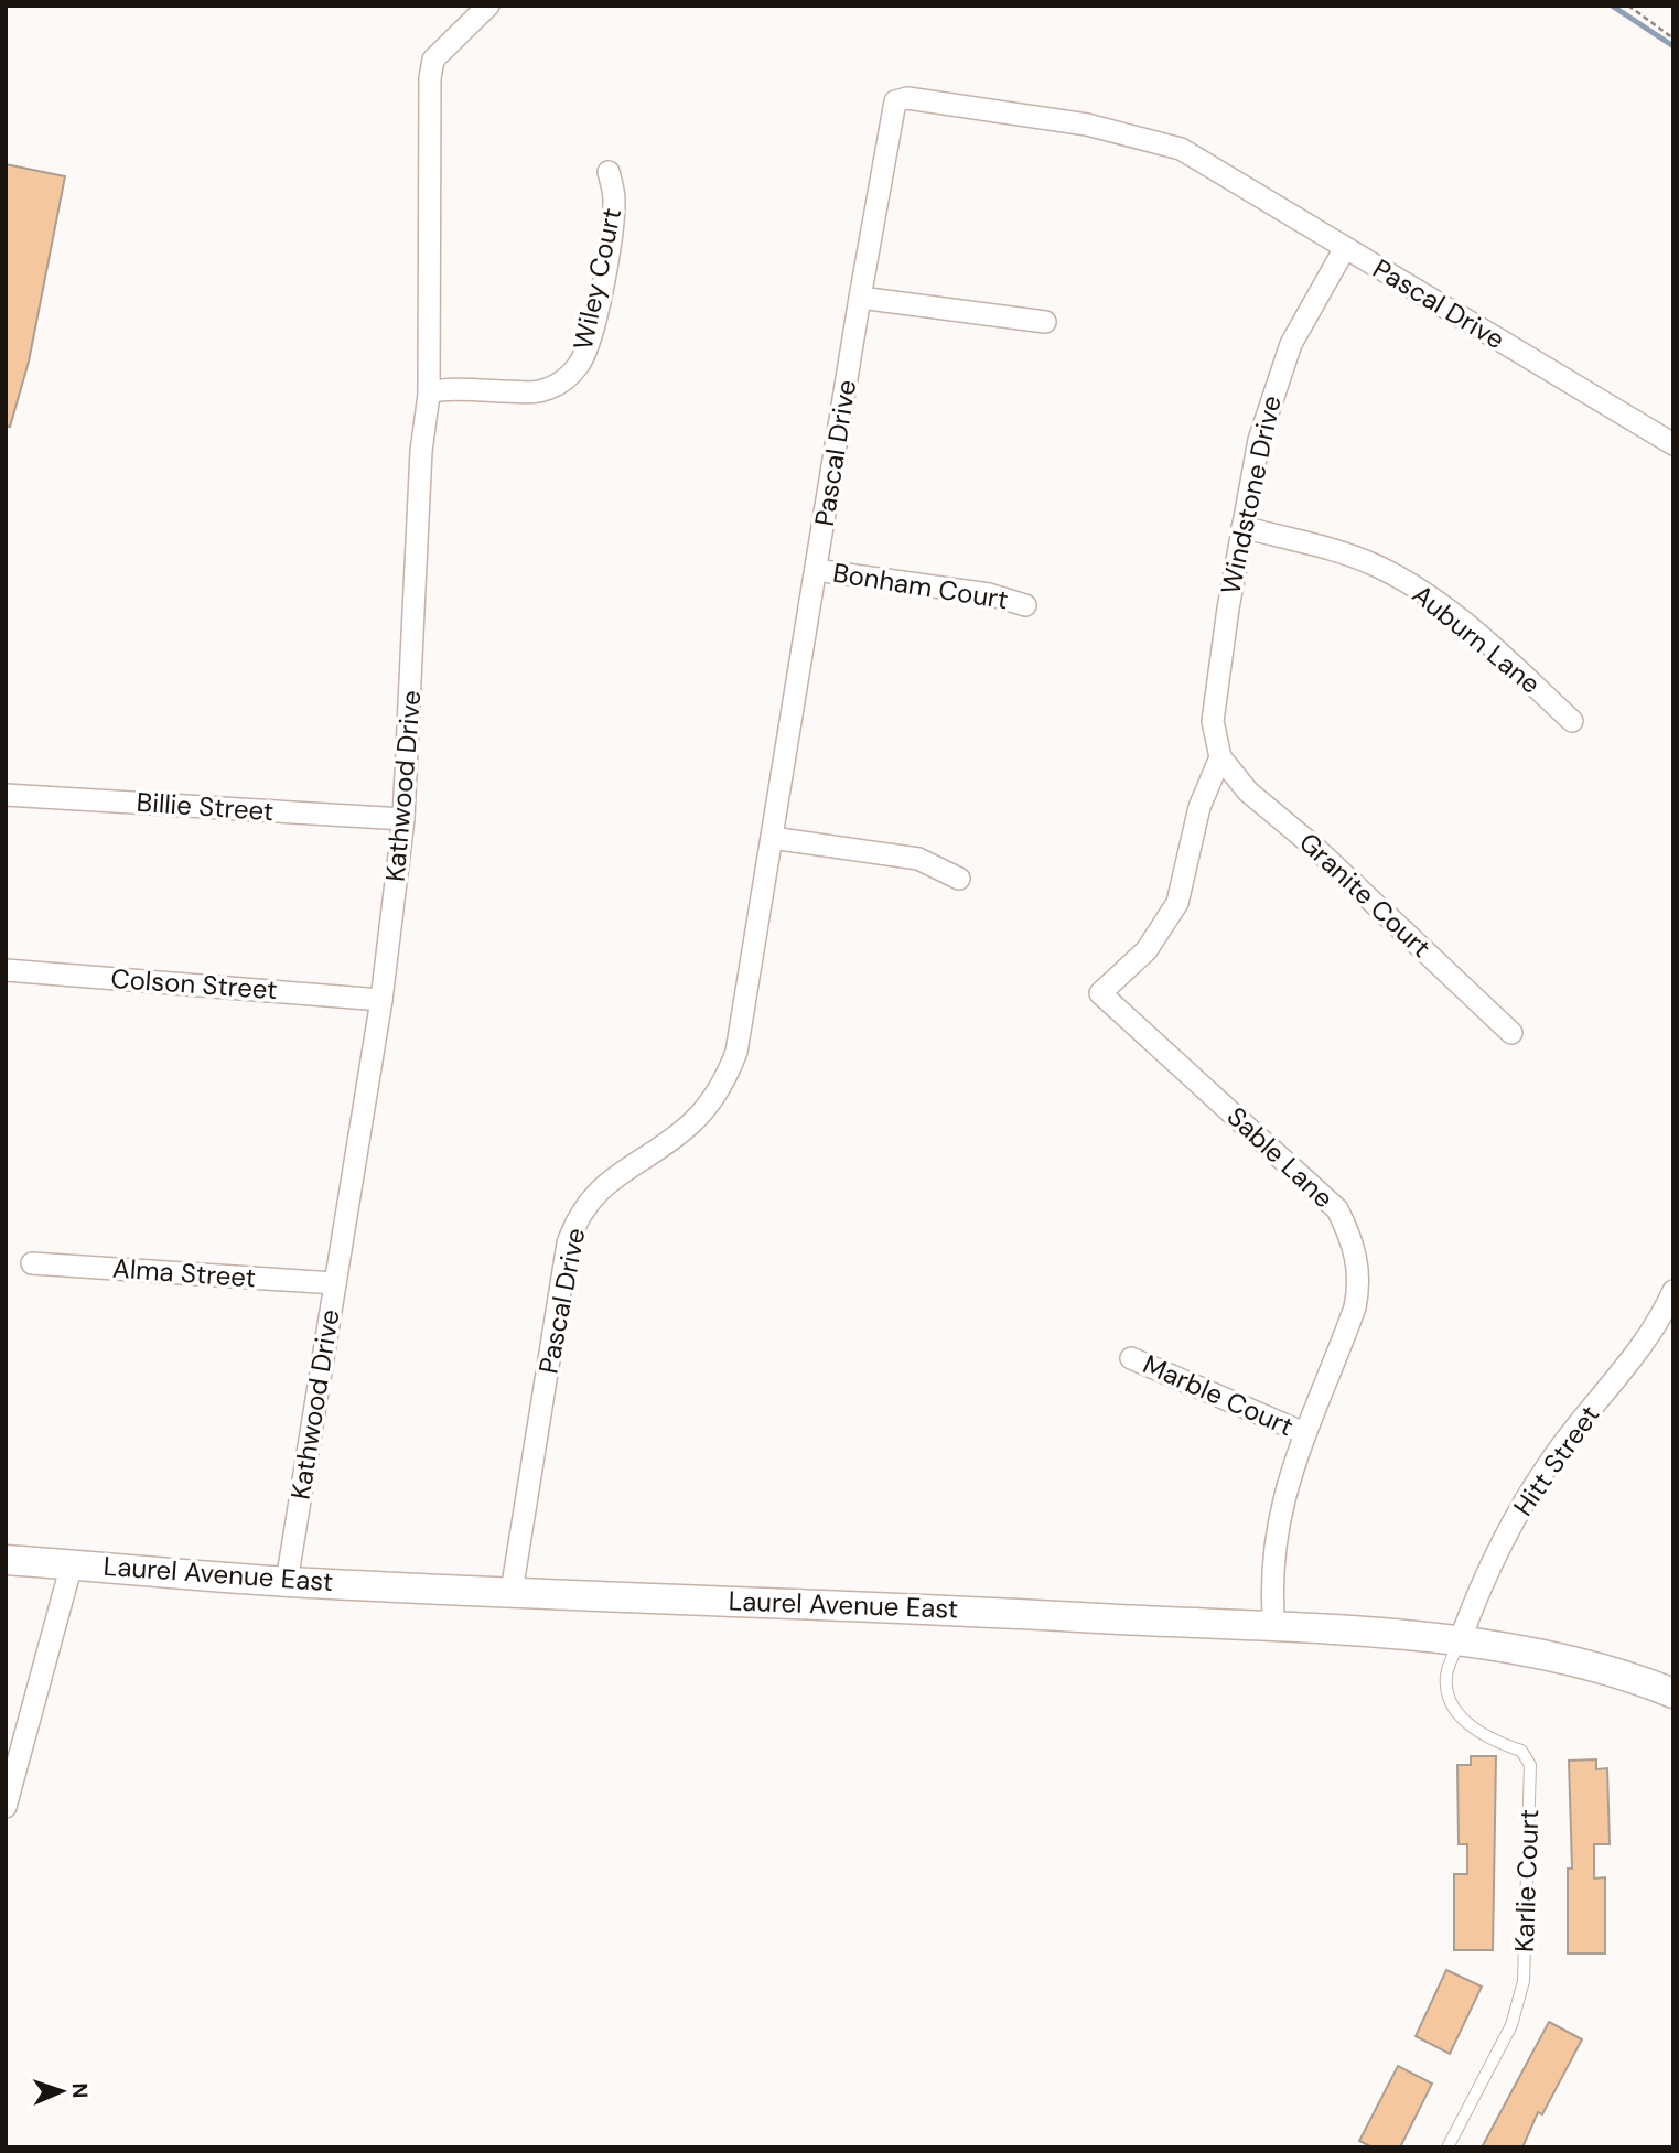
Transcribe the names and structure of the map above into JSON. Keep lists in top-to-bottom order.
{
  "streets": {
    "street": [
      "Wiley Court",
      "Pascal Drive",
      "Windstone Drive",
      "Bonham Court",
      "Auburn Lane",
      "Kathwood Drive",
      "Billie Street",
      "Granite Court",
      "Colson Street",
      "Sable Lane",
      "Alma Street",
      "Marble Court",
      "Hitt Street",
      "Laurel Avenue East"
    ],
    "lane": ["Karlie Court"]
  },
  "crossings": [
    ["Wiley Court", "Kathwood Drive"],
    ["Pascal Drive", "Windstone Drive"],
    ["Pascal Drive", "Bonham Court"],
    ["Pascal Drive", "Laurel Avenue East"],
    ["Windstone Drive", "Auburn Lane"],
    ["Windstone Drive", "Granite Court"],
    ["Windstone Drive", "Sable Lane"],
    ["Kathwood Drive", "Billie Street"],
    ["Kathwood Drive", "Colson Street"],
    ["Kathwood Drive", "Alma Street"],
    ["Kathwood Drive", "Laurel Avenue East"],
    ["Granite Court", "Sable Lane"],
    ["Sable Lane", "Marble Court"],
    ["Sable Lane", "Laurel Avenue East"],
    ["Hitt Street", "Laurel Avenue East"],
    ["Hitt Street", "Karlie Court"],
    ["Laurel Avenue East", "Karlie Court"]
  ],
  "north": "right"
}
